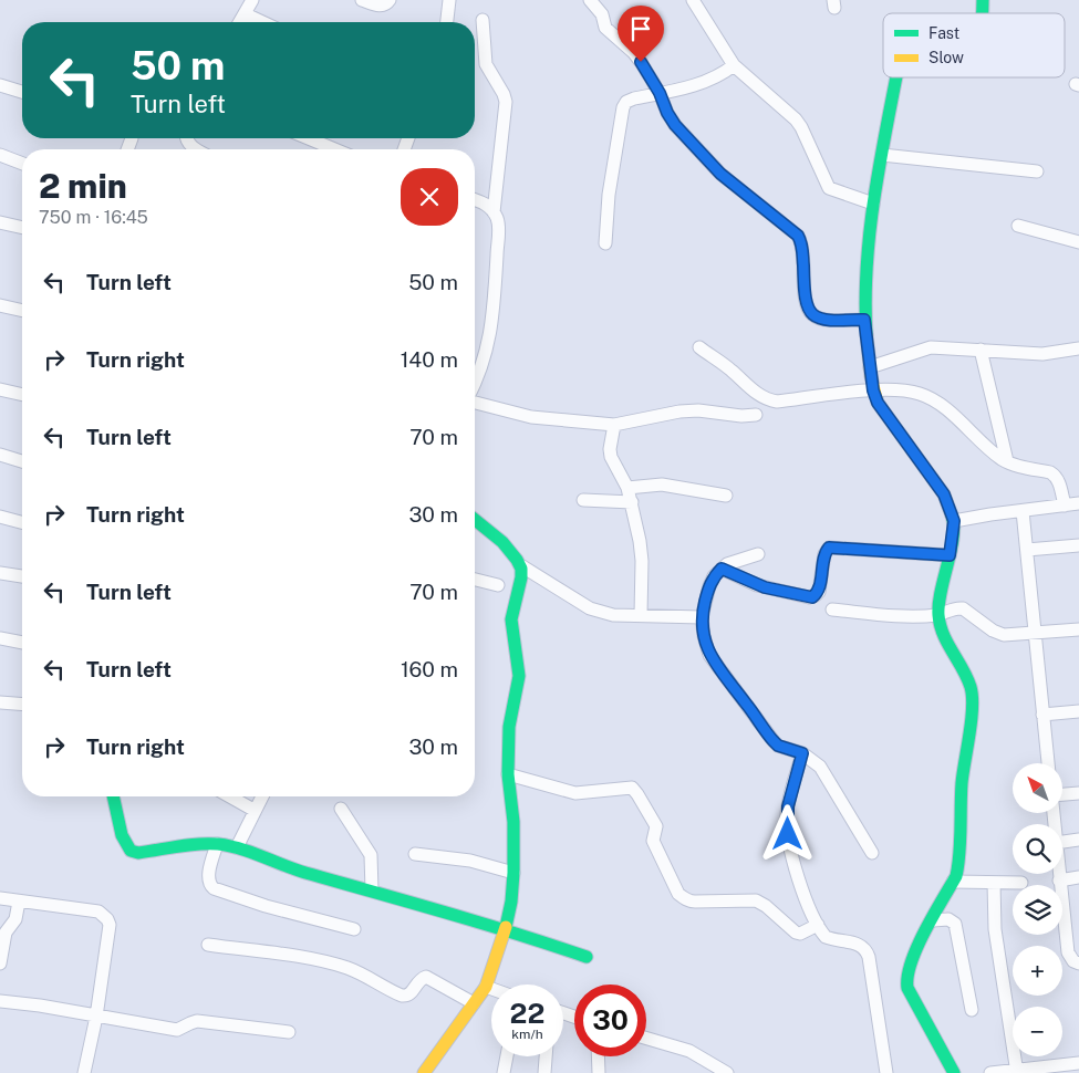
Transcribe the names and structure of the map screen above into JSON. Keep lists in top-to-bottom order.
{
  "legend": ["Fast", "Slow"],
  "north": "top left",
  "page": {
    "turn": ["50 m", "Turn left"],
    "heading": ["2 min", "750 m · 16:45"],
    "list": [
      {
        "name": "Turn left",
        "value": "50 m"
      },
      {
        "name": "Turn right",
        "value": "140 m"
      },
      {
        "name": "Turn left",
        "value": "70 m"
      },
      {
        "name": "Turn right",
        "value": "30 m"
      },
      {
        "name": "Turn left",
        "value": "70 m"
      },
      {
        "name": "Turn left",
        "value": "160 m"
      },
      {
        "name": "Turn right",
        "value": "30 m"
      }
    ],
    "map_buttons": ["+", "−"],
    "speed": "22 km/h",
    "limit": "30"
  }
}
